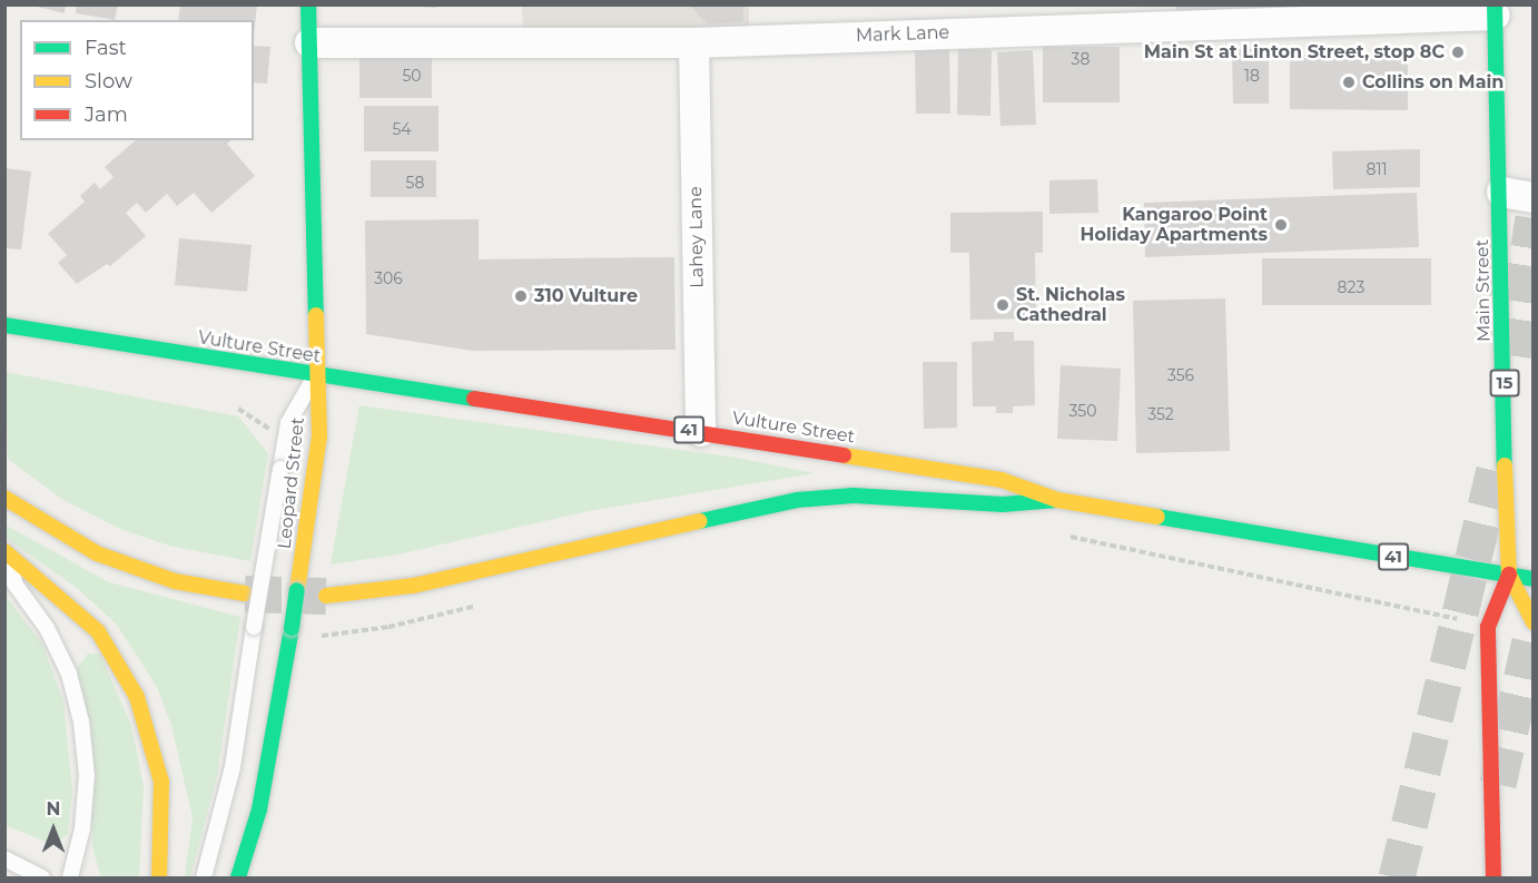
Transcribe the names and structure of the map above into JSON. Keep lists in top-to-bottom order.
{
  "streets": {
    "main road": [
      "Main Street",
      "Vulture Street",
      "15",
      "41",
      "Leopard Street"
    ],
    "street": ["Mark Lane", "Lahey Lane"]
  },
  "crossings": [
    ["Mark Lane", "Lahey Lane"],
    ["Mark Lane", "Main Street"],
    ["Mark Lane", "Leopard Street"],
    ["Lahey Lane", "Vulture Street"],
    ["Main Street", "Vulture Street"],
    ["Vulture Street", "Leopard Street"]
  ],
  "places": [
    "Main St at Linton Street, stop 8C",
    "Collins on Main",
    "Kangaroo Point Holiday Apartments",
    "310 Vulture",
    "St. Nicholas Cathedral"
  ],
  "house_numbers": [
    "38",
    "50",
    "18",
    "54",
    "811",
    "58",
    "306",
    "823",
    "356",
    "350",
    "352"
  ],
  "legend": ["Fast", "Slow", "Jam"],
  "north": "top"
}
